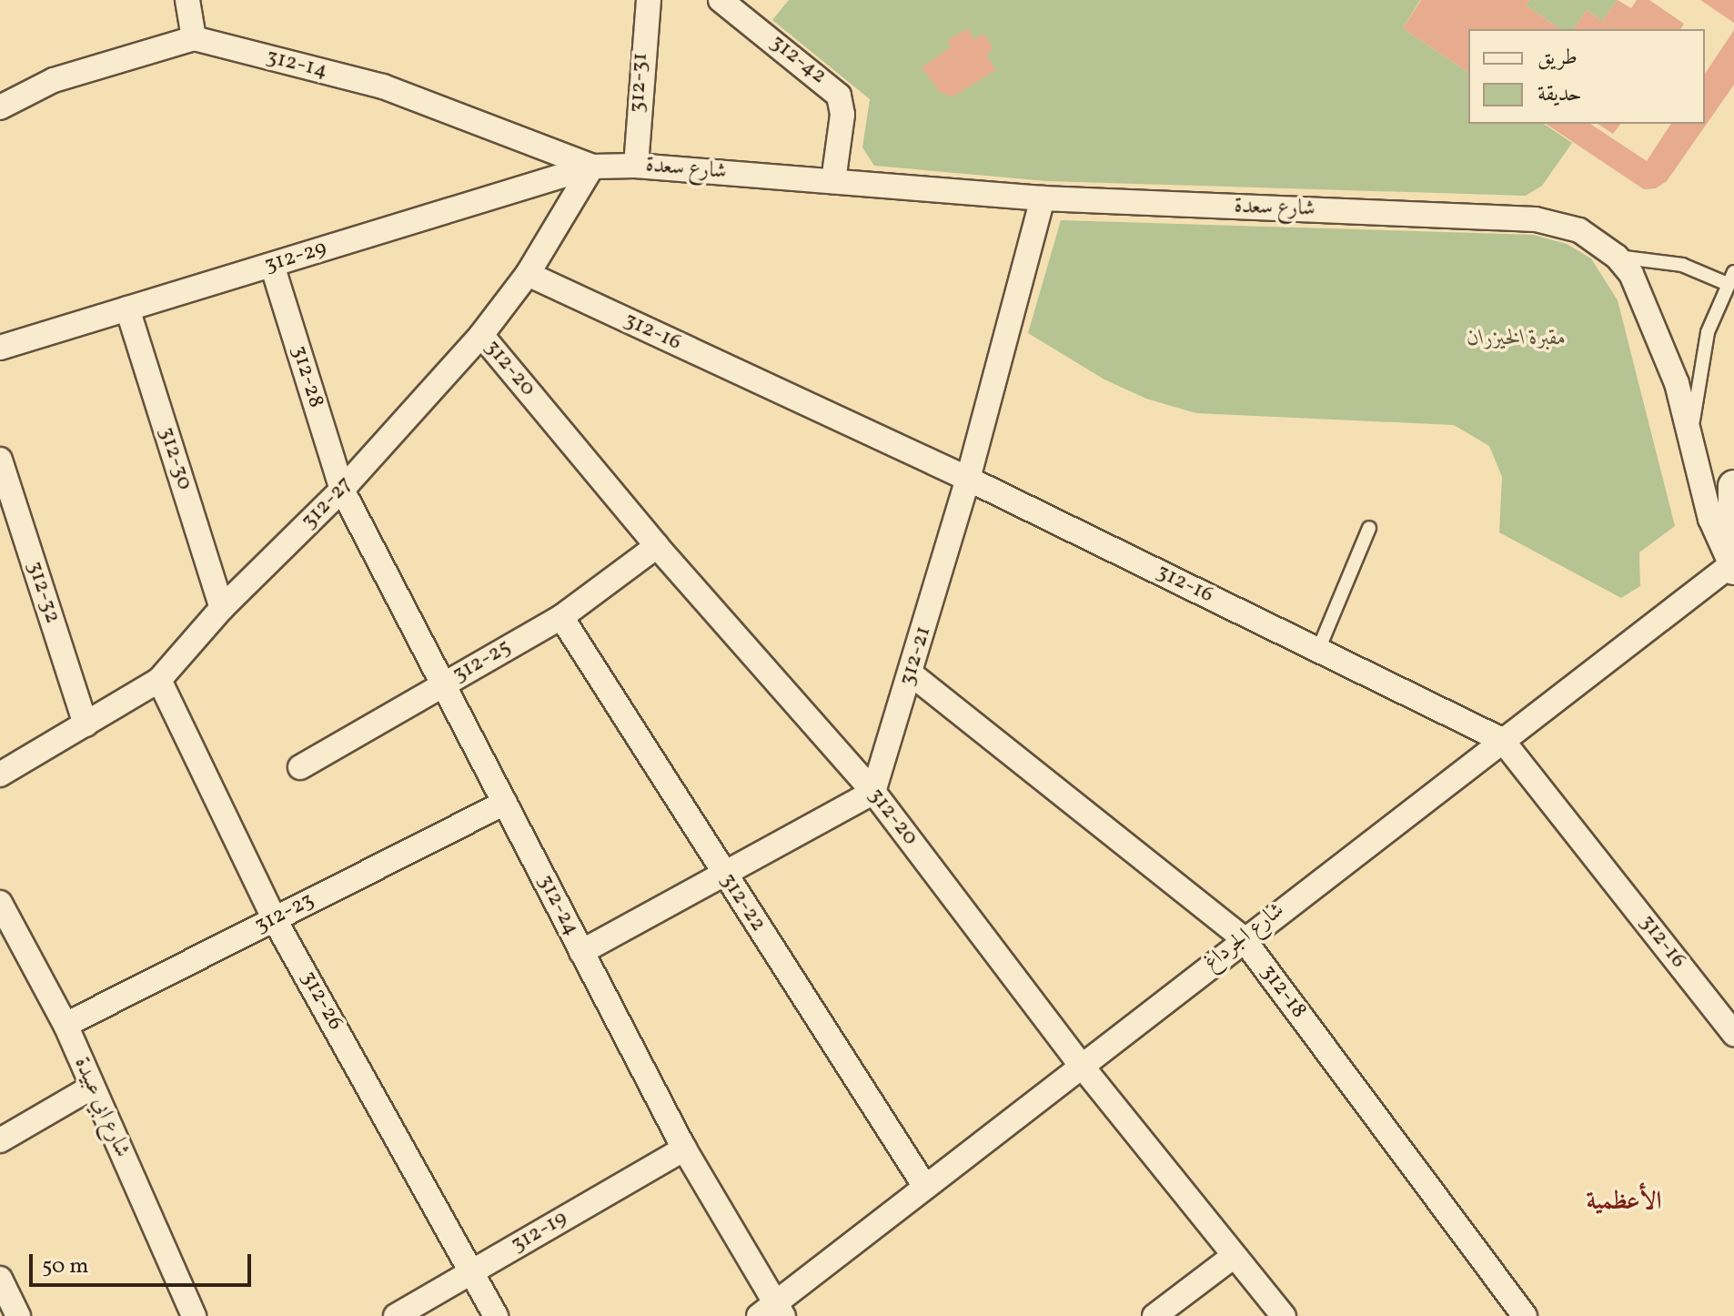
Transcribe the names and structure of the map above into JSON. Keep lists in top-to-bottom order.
{
  "streets": {
    "street": [
      "312-42",
      "312-14",
      "312-31",
      "شارع سعدة",
      "312-29",
      "312-16",
      "312-20",
      "312-28",
      "312-30",
      "312-27",
      "312-32",
      "312-21",
      "312-25",
      "312-22",
      "312-24",
      "312-23",
      "شارع الجرداغ",
      "312-18",
      "312-26",
      "شارع ابي عبيدة",
      "312-19"
    ]
  },
  "crossings": [
    ["312-42", "شارع سعدة"],
    ["312-14", "شارع سعدة"],
    ["312-14", "312-29"],
    ["312-14", "312-27"],
    ["312-31", "شارع سعدة"],
    ["شارع سعدة", "312-29"],
    ["شارع سعدة", "312-27"],
    ["شارع سعدة", "312-21"],
    ["شارع سعدة", "شارع الجرداغ"],
    ["312-29", "312-28"],
    ["312-29", "312-30"],
    ["312-29", "312-27"],
    ["312-16", "312-27"],
    ["312-16", "312-21"],
    ["312-16", "شارع الجرداغ"],
    ["312-20", "312-27"],
    ["312-20", "312-21"],
    ["312-20", "312-25"],
    ["312-20", "شارع الجرداغ"],
    ["312-28", "312-27"],
    ["312-28", "312-24"],
    ["312-30", "312-27"],
    ["312-27", "312-32"],
    ["312-27", "312-24"],
    ["312-27", "312-26"],
    ["312-21", "312-18"],
    ["312-25", "312-22"],
    ["312-25", "312-24"],
    ["312-22", "شارع الجرداغ"],
    ["312-24", "312-23"],
    ["312-24", "شارع الجرداغ"],
    ["312-24", "312-19"],
    ["312-23", "312-26"],
    ["312-23", "شارع ابي عبيدة"],
    ["شارع الجرداغ", "312-18"],
    ["312-26", "312-19"]
  ],
  "districts": ["الأعظمية"],
  "parks": ["مقبرة الخيزران"],
  "legend": ["طريق", "حديقة"],
  "scale_bar": "50 m"
}
